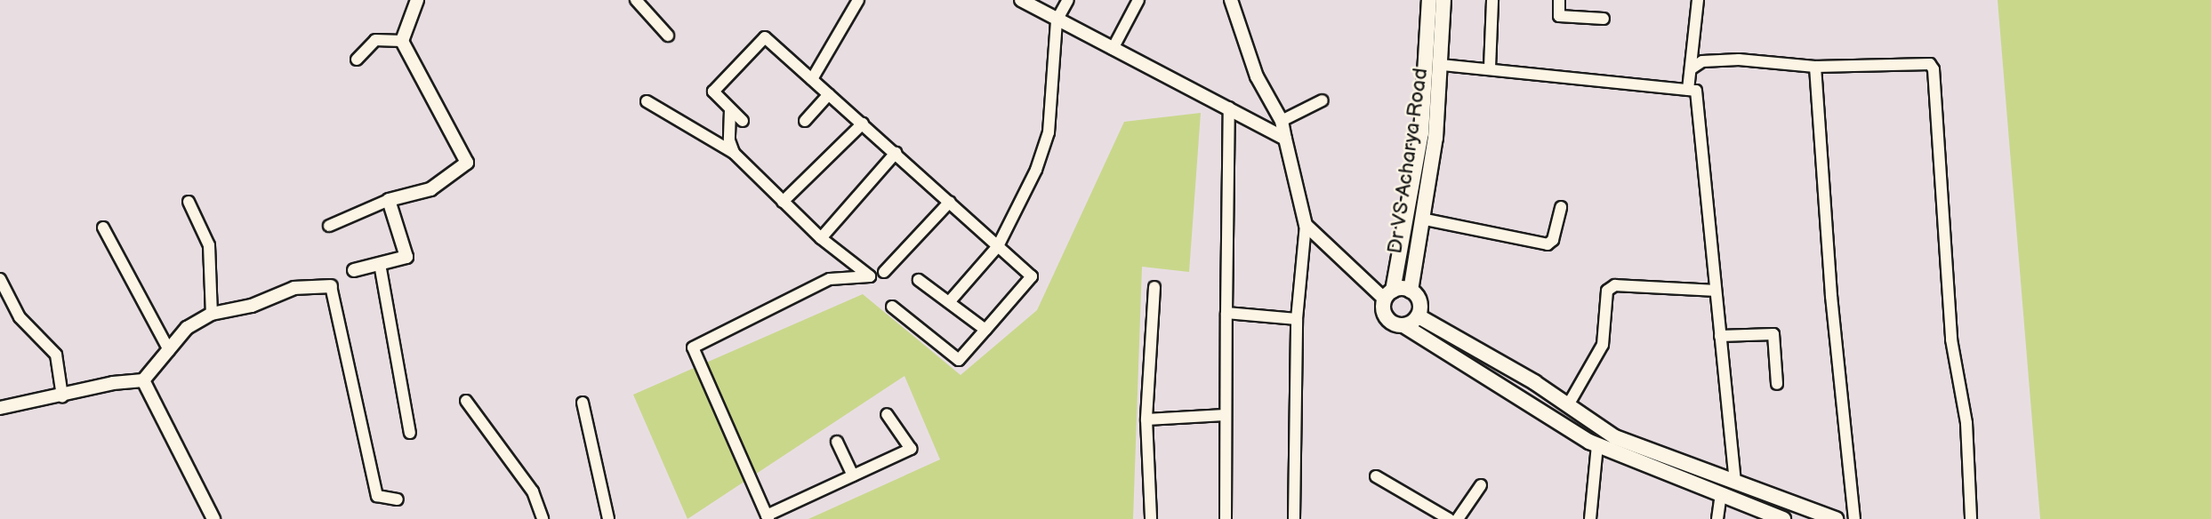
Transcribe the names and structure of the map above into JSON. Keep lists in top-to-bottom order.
{
  "streets": {
    "main road": ["Dr VS Acharya Road"]
  }
}
